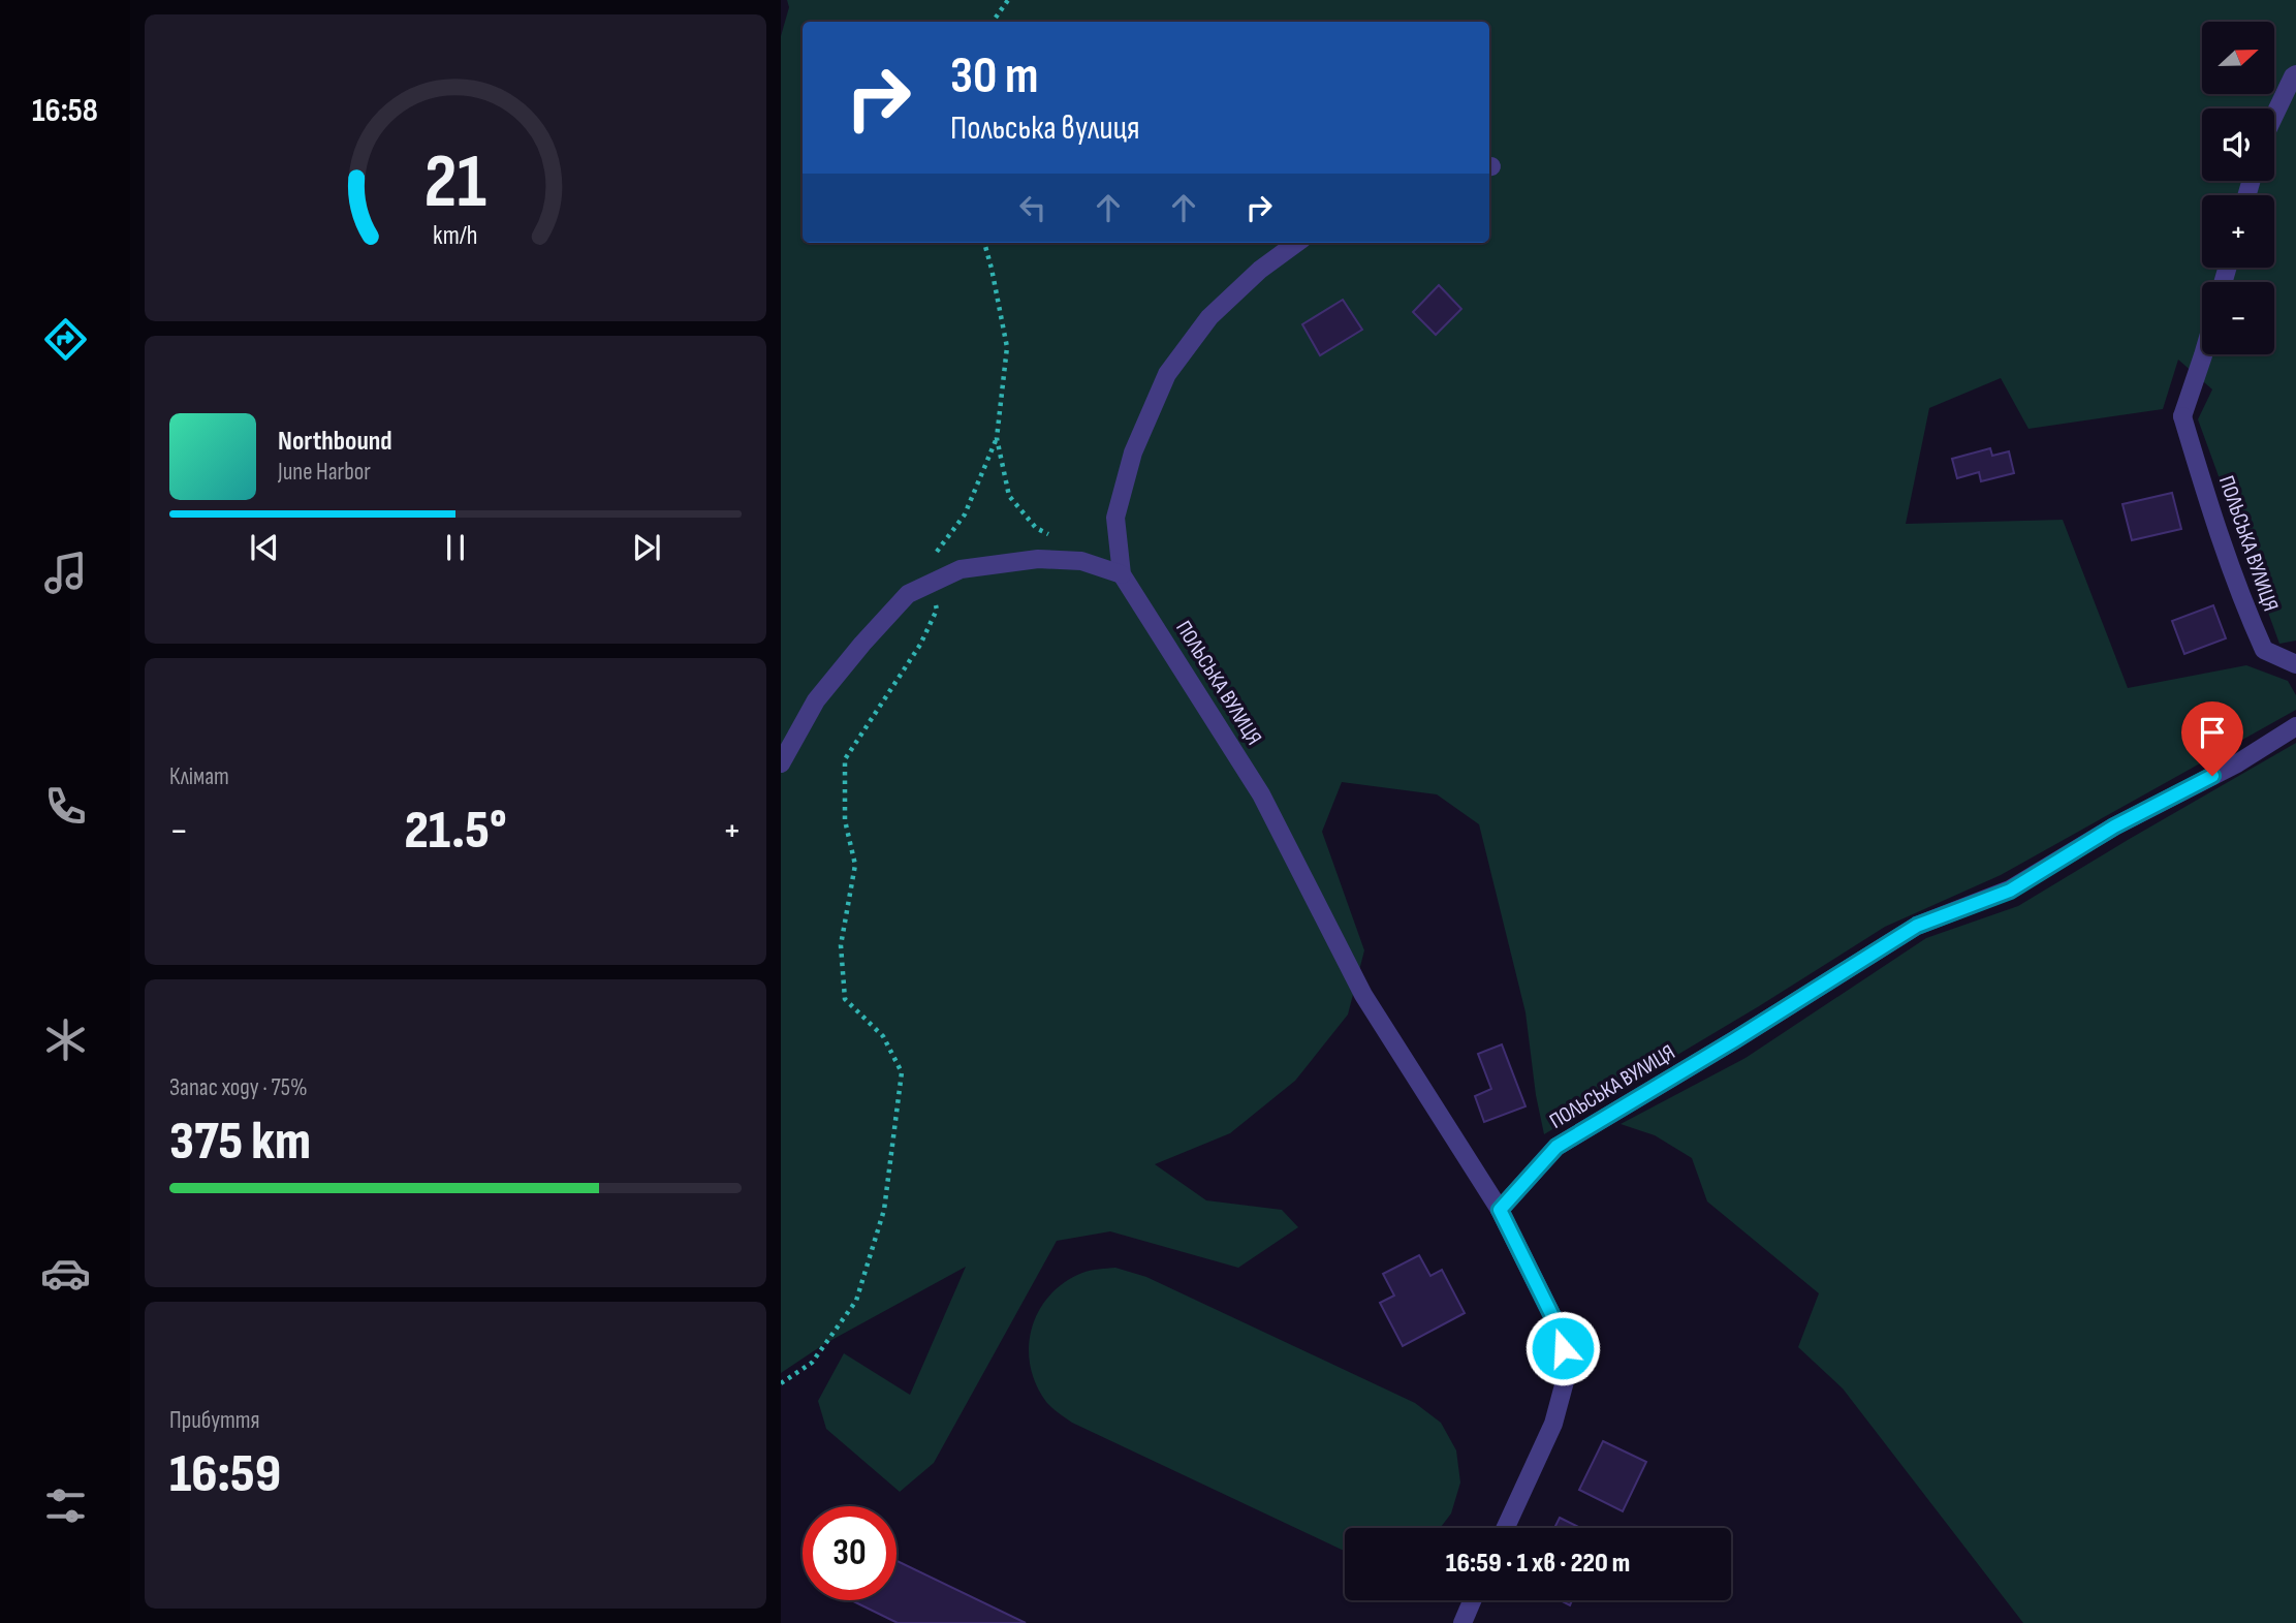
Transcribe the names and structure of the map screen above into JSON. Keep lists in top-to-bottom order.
{
  "streets": {
    "street": ["ПОЛЬСЬКА ВУЛИЦЯ"]
  },
  "north": "right",
  "page": {
    "tabs": "16:58",
    "map_buttons": ["+", "−"],
    "turn": ["30 m", "Польська вулиця"],
    "song": ["Northbound", "June Harbor"],
    "tile": [
      "Клімат",
      ["Запас ходу · 75%", "375 km"],
      ["Прибуття", "16:59"]
    ],
    "heat": ["−", "21.5°", "+"],
    "limit": "30",
    "trip": "16:59 · 1 хв · 220 m",
    "gauge": ["21", "km/h"]
  }
}
